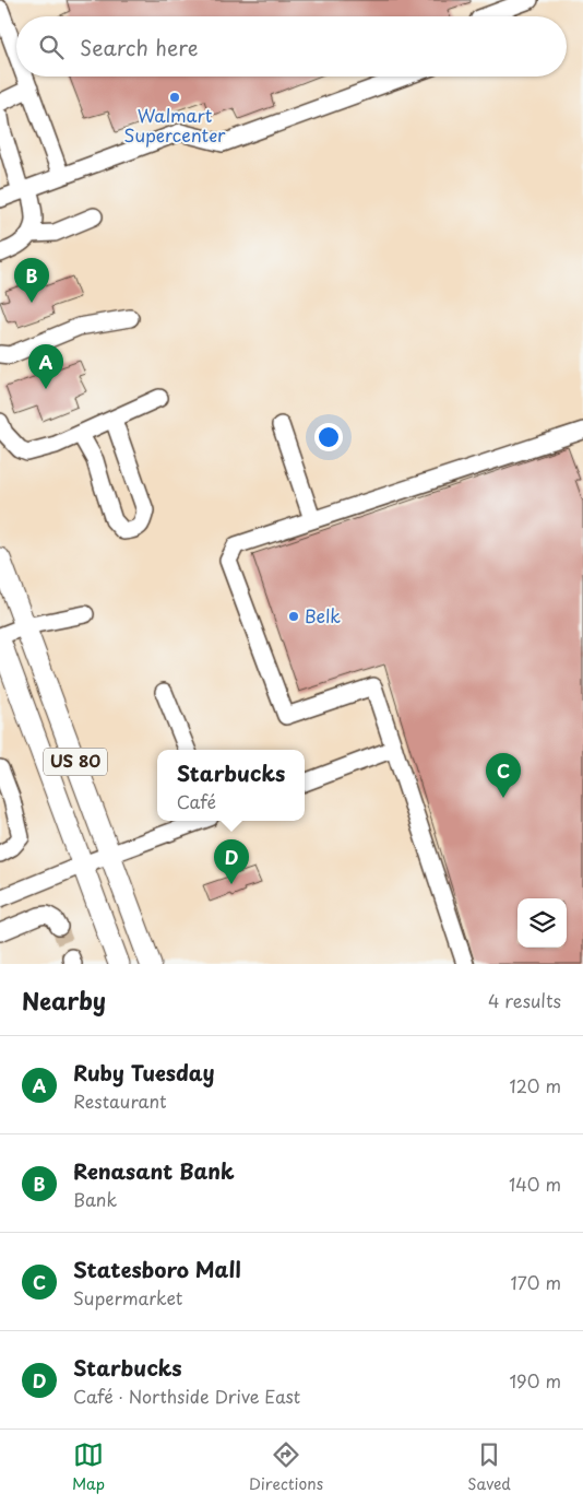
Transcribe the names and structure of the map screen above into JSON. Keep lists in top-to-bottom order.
{
  "streets": {
    "main road": ["US 80"]
  },
  "places": ["Walmart Supercenter", "Belk"],
  "page": {
    "search": "Search here",
    "pins": [
      "B",
      "A",
      "C",
      "D"
    ],
    "popup": ["Starbucks", "Café"],
    "heading": ["Nearby", "4 results"],
    "list": [
      {
        "mark": "A",
        "name": "Ruby Tuesday",
        "note": "Restaurant",
        "value": "120 m"
      },
      {
        "mark": "B",
        "name": "Renasant Bank",
        "note": "Bank",
        "value": "140 m"
      },
      {
        "mark": "C",
        "name": "Statesboro Mall",
        "note": "Supermarket",
        "value": "170 m"
      },
      {
        "mark": "D",
        "name": "Starbucks",
        "note": "Café · Northside Drive East",
        "value": "190 m"
      }
    ],
    "nav": ["Map", "Directions", "Saved"]
  }
}
